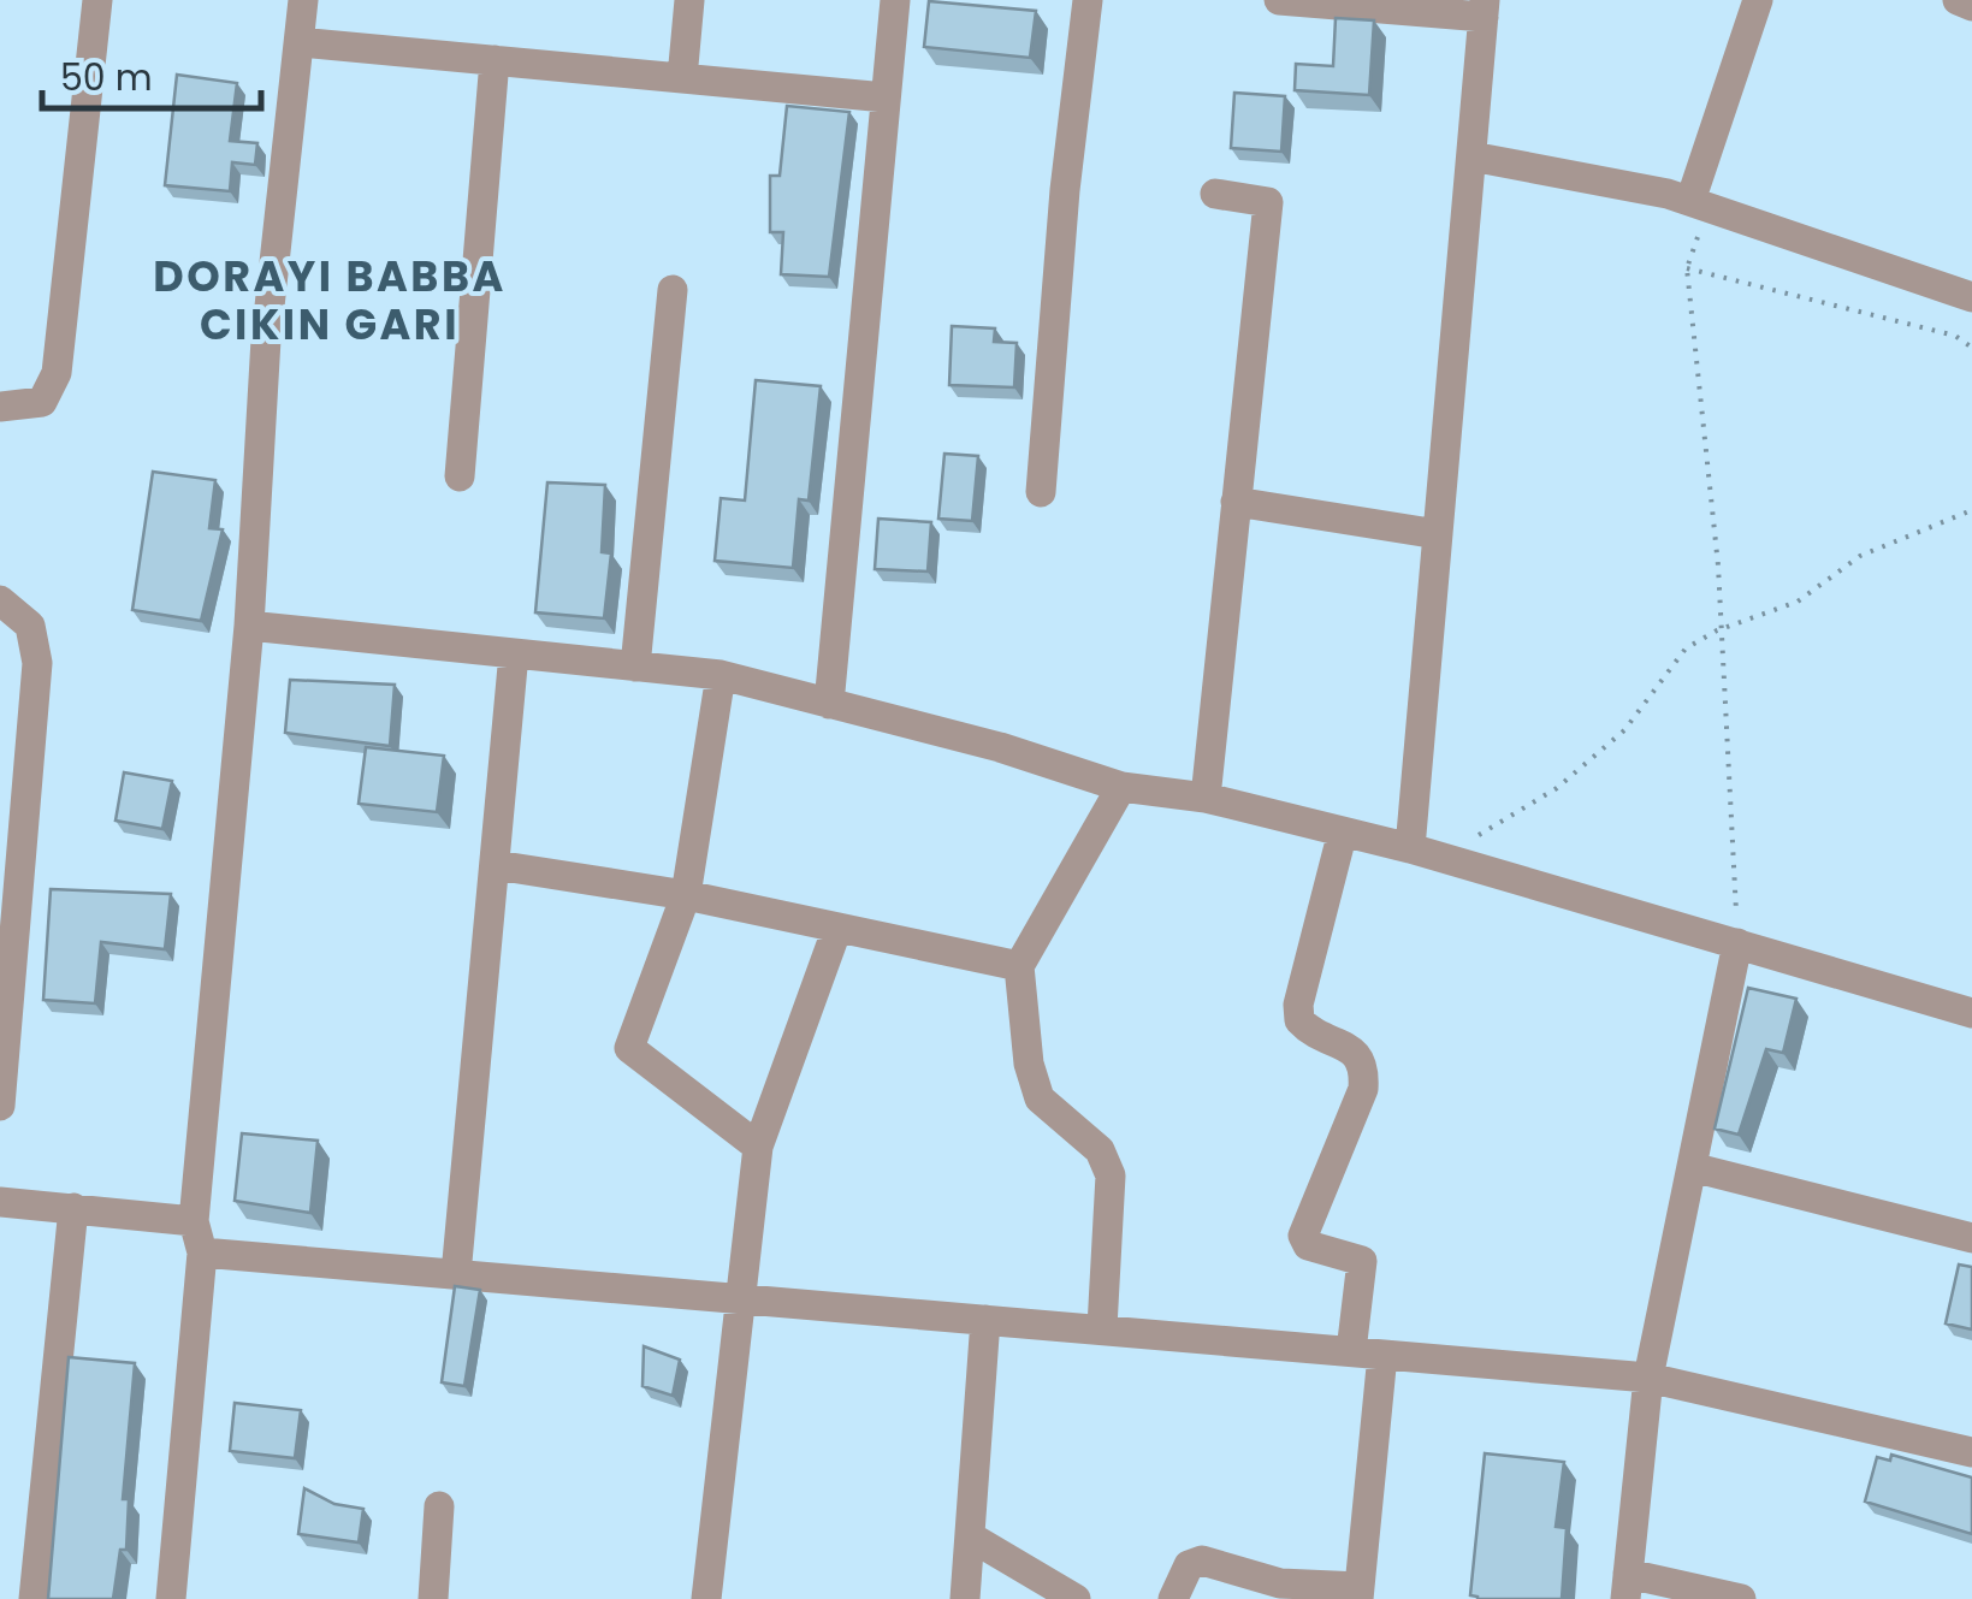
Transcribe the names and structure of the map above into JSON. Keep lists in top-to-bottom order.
{
  "districts": ["DORAYI BABBA CIKIN GARI"],
  "scale_bar": "50 m"
}
